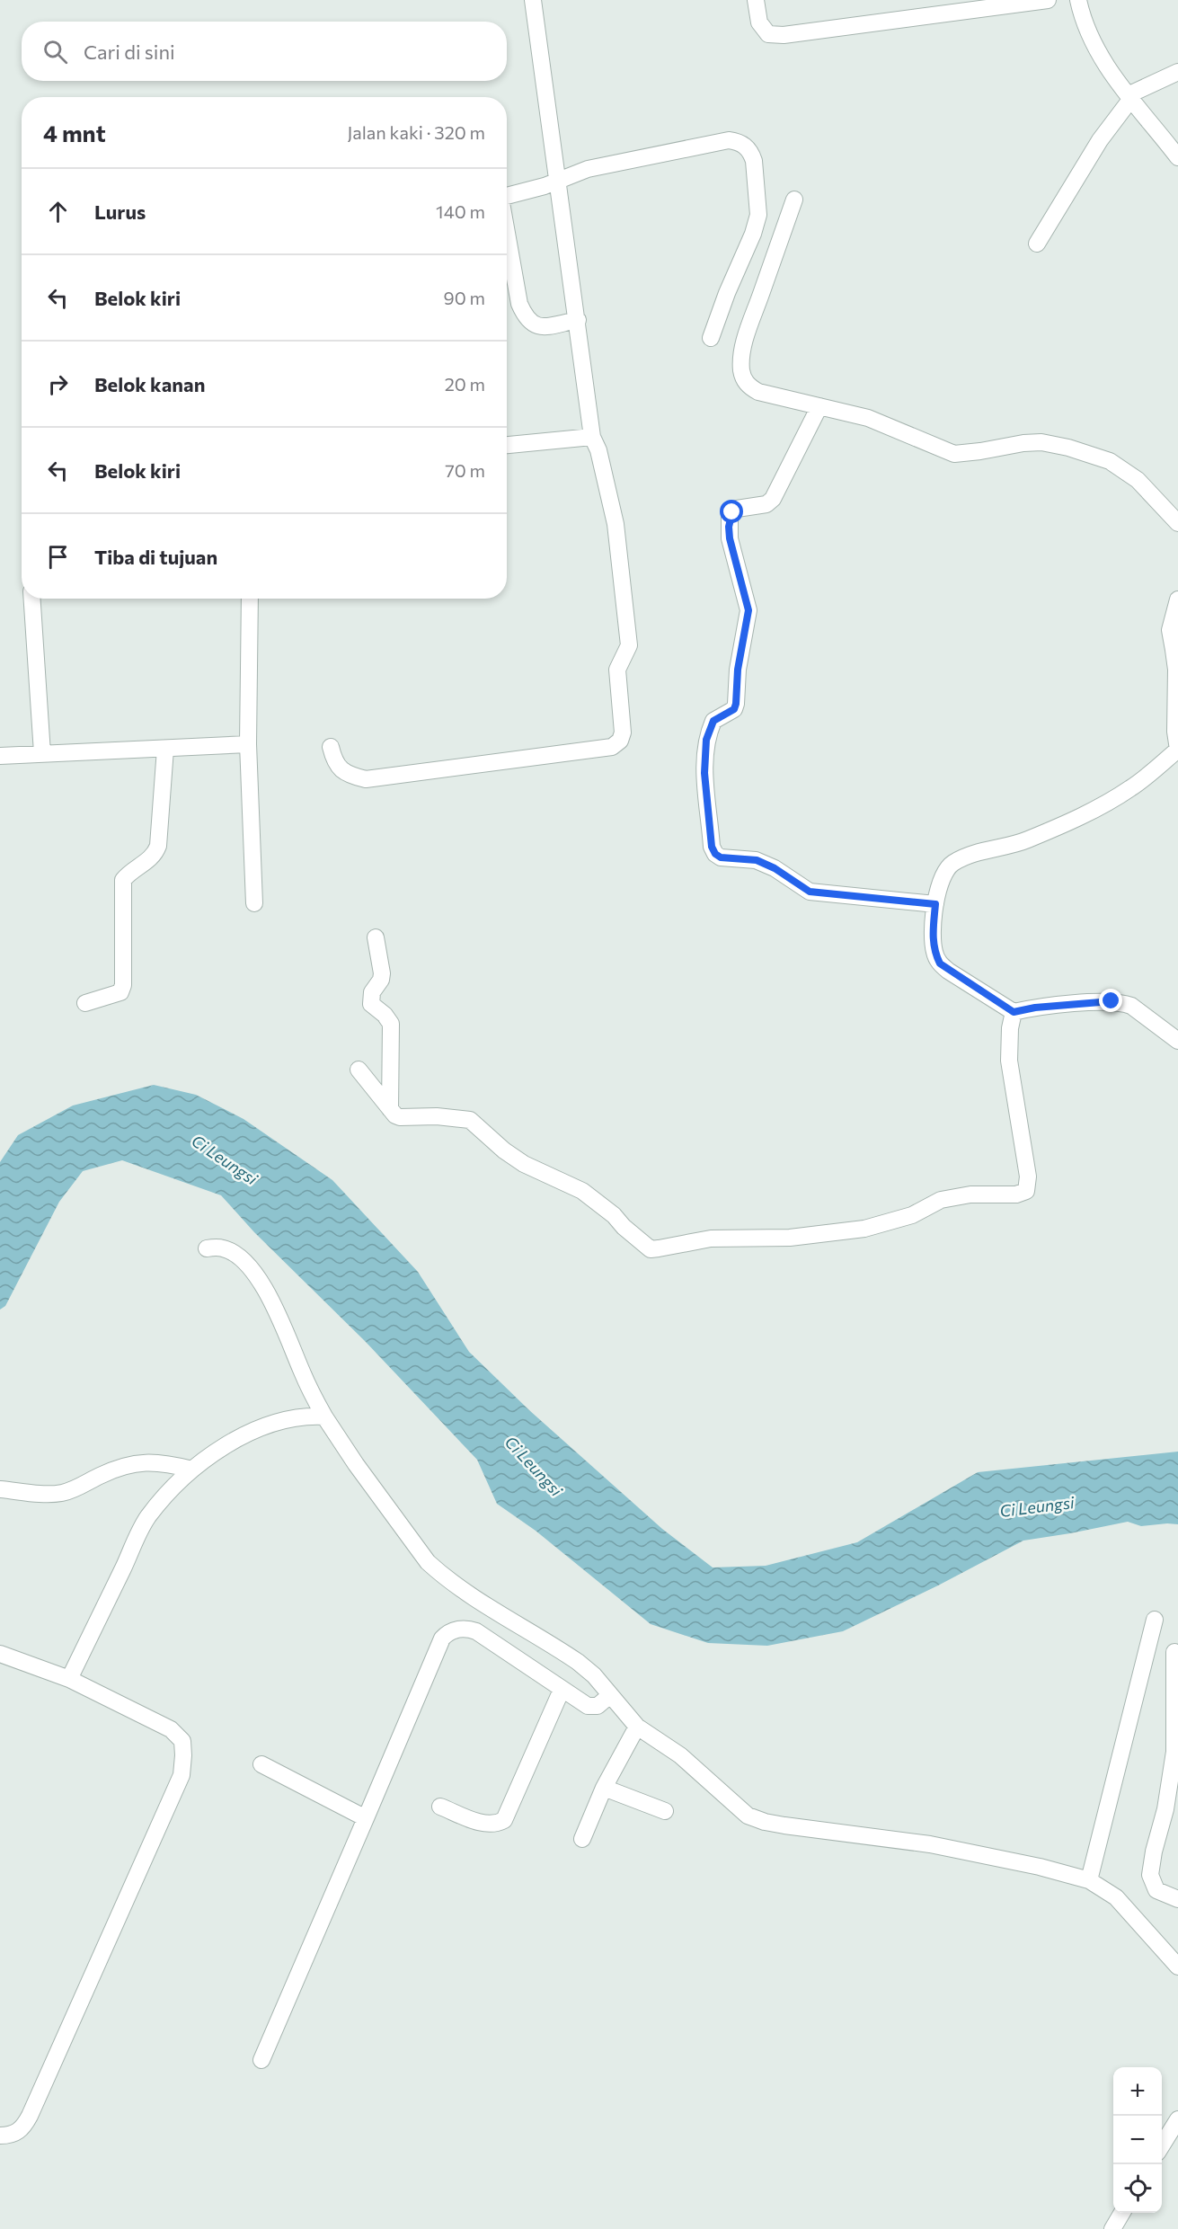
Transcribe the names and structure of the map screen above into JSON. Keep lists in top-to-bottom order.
{
  "water": ["Ci Leungsi"],
  "page": {
    "search": "Cari di sini",
    "heading": ["4 mnt", "Jalan kaki · 320 m"],
    "list": [
      ["Lurus", "140 m"],
      ["Belok kiri", "90 m"],
      ["Belok kanan", "20 m"],
      ["Belok kiri", "70 m"],
      "Tiba di tujuan"
    ],
    "map_buttons": ["+", "−"]
  }
}
